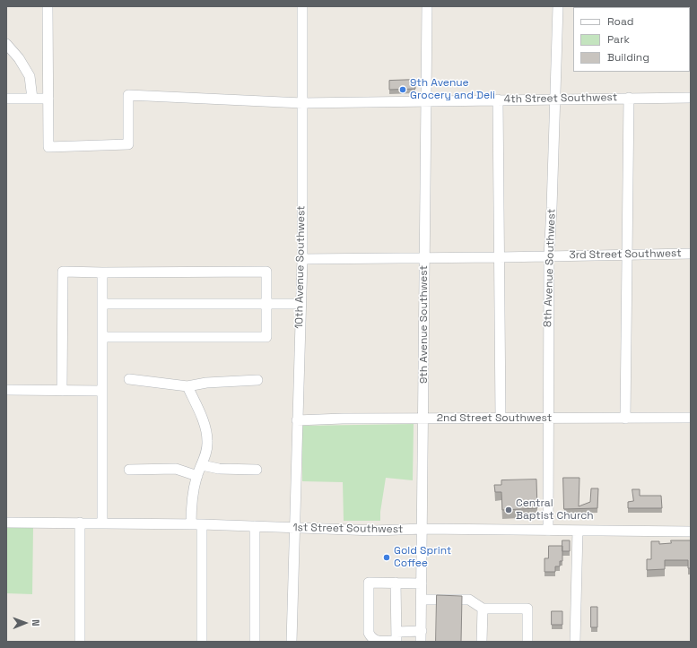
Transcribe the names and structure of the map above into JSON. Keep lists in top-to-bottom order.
{
  "streets": {
    "street": [
      "4th Street Southwest",
      "3rd Street Southwest",
      "10th Avenue Southwest",
      "8th Avenue Southwest",
      "9th Avenue Southwest",
      "2nd Street Southwest",
      "1st Street Southwest"
    ]
  },
  "crossings": [
    ["4th Street Southwest", "10th Avenue Southwest"],
    ["4th Street Southwest", "8th Avenue Southwest"],
    ["4th Street Southwest", "9th Avenue Southwest"],
    ["3rd Street Southwest", "10th Avenue Southwest"],
    ["3rd Street Southwest", "8th Avenue Southwest"],
    ["3rd Street Southwest", "9th Avenue Southwest"],
    ["10th Avenue Southwest", "2nd Street Southwest"],
    ["10th Avenue Southwest", "1st Street Southwest"],
    ["8th Avenue Southwest", "2nd Street Southwest"],
    ["8th Avenue Southwest", "1st Street Southwest"],
    ["9th Avenue Southwest", "2nd Street Southwest"],
    ["9th Avenue Southwest", "1st Street Southwest"]
  ],
  "places": ["9th Avenue Grocery and Deli", "Central Baptist Church", "Gold Sprint Coffee"],
  "legend": ["Road", "Park", "Building"],
  "north": "right"
}
